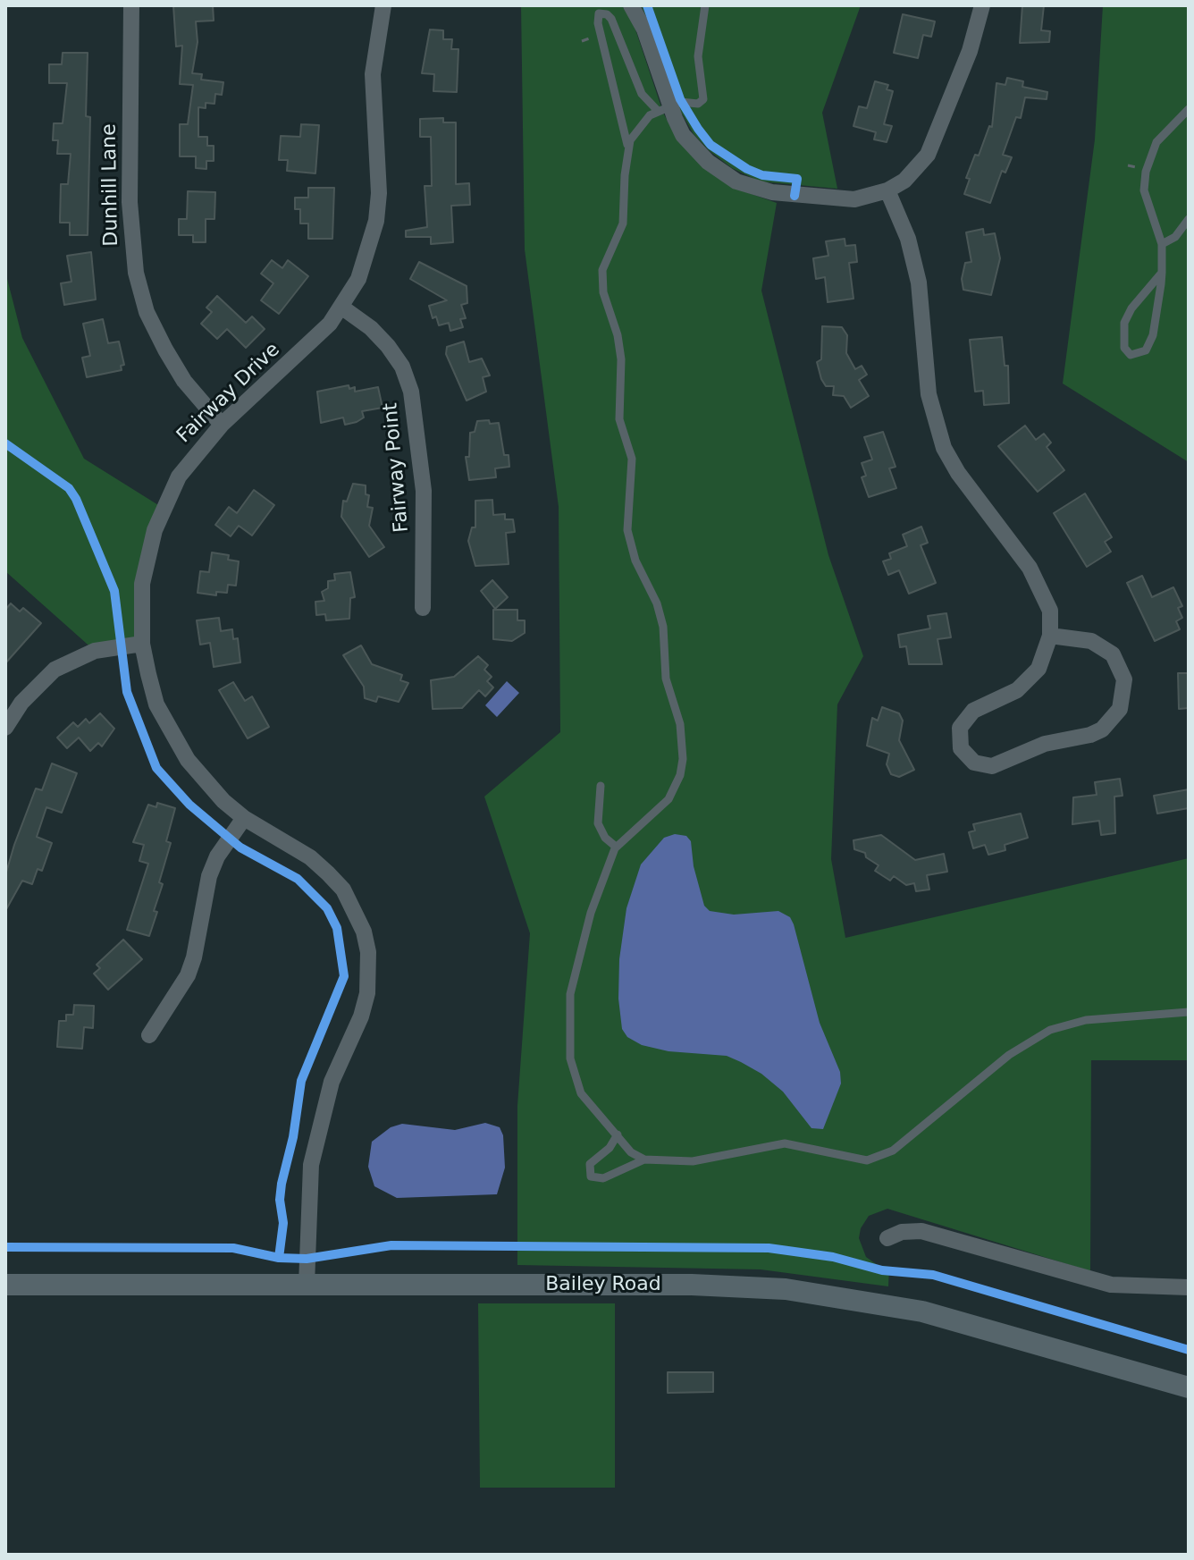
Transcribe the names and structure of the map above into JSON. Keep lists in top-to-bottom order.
{
  "streets": {
    "main road": ["Bailey Road"],
    "street": ["Dunhill Lane", "Fairway Drive", "Fairway Point"]
  },
  "crossings": [
    ["Dunhill Lane", "Fairway Drive"],
    ["Fairway Drive", "Fairway Point"],
    ["Fairway Drive", "Bailey Road"]
  ]
}
